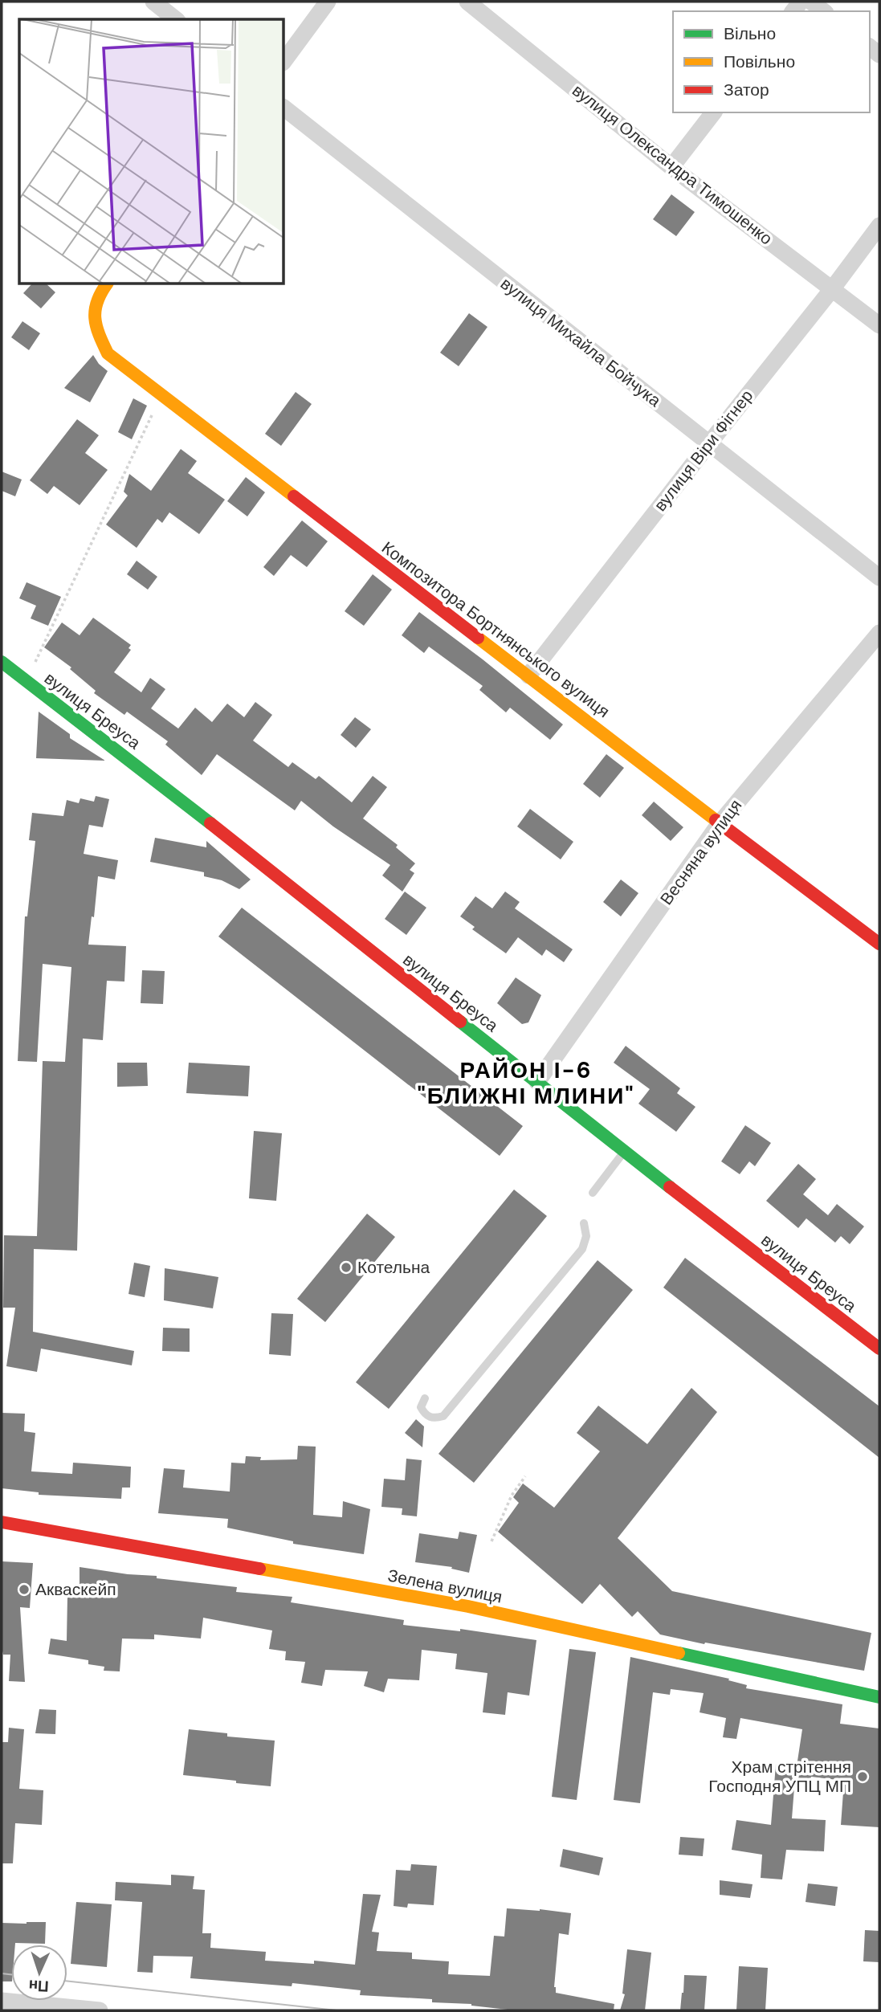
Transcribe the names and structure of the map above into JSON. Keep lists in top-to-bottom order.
{
  "streets": {
    "street": [
      "вулиця Олександра Тимошенко",
      "вулиця Михайла Бойчука",
      "вулиця Віри Фігнер",
      "Композитора Бортнянського вулиця",
      "вулиця Бреуса",
      "Весняна вулиця",
      "Зелена вулиця"
    ]
  },
  "crossings": [
    ["вулиця Олександра Тимошенко", "вулиця Віри Фігнер"],
    ["вулиця Михайла Бойчука", "вулиця Віри Фігнер"],
    ["вулиця Віри Фігнер", "Композитора Бортнянського вулиця"],
    ["Композитора Бортнянського вулиця", "Весняна вулиця"],
    ["вулиця Бреуса", "Весняна вулиця"]
  ],
  "districts": ["РАЙОН І-6 \"БЛИЖНІ МЛИНИ\""],
  "places": ["Котельна", "Акваскейп", "Храм стрітення Господня УПЦ МП"],
  "legend": ["Вільно", "Повільно", "Затор"],
  "north": "bottom"
}
